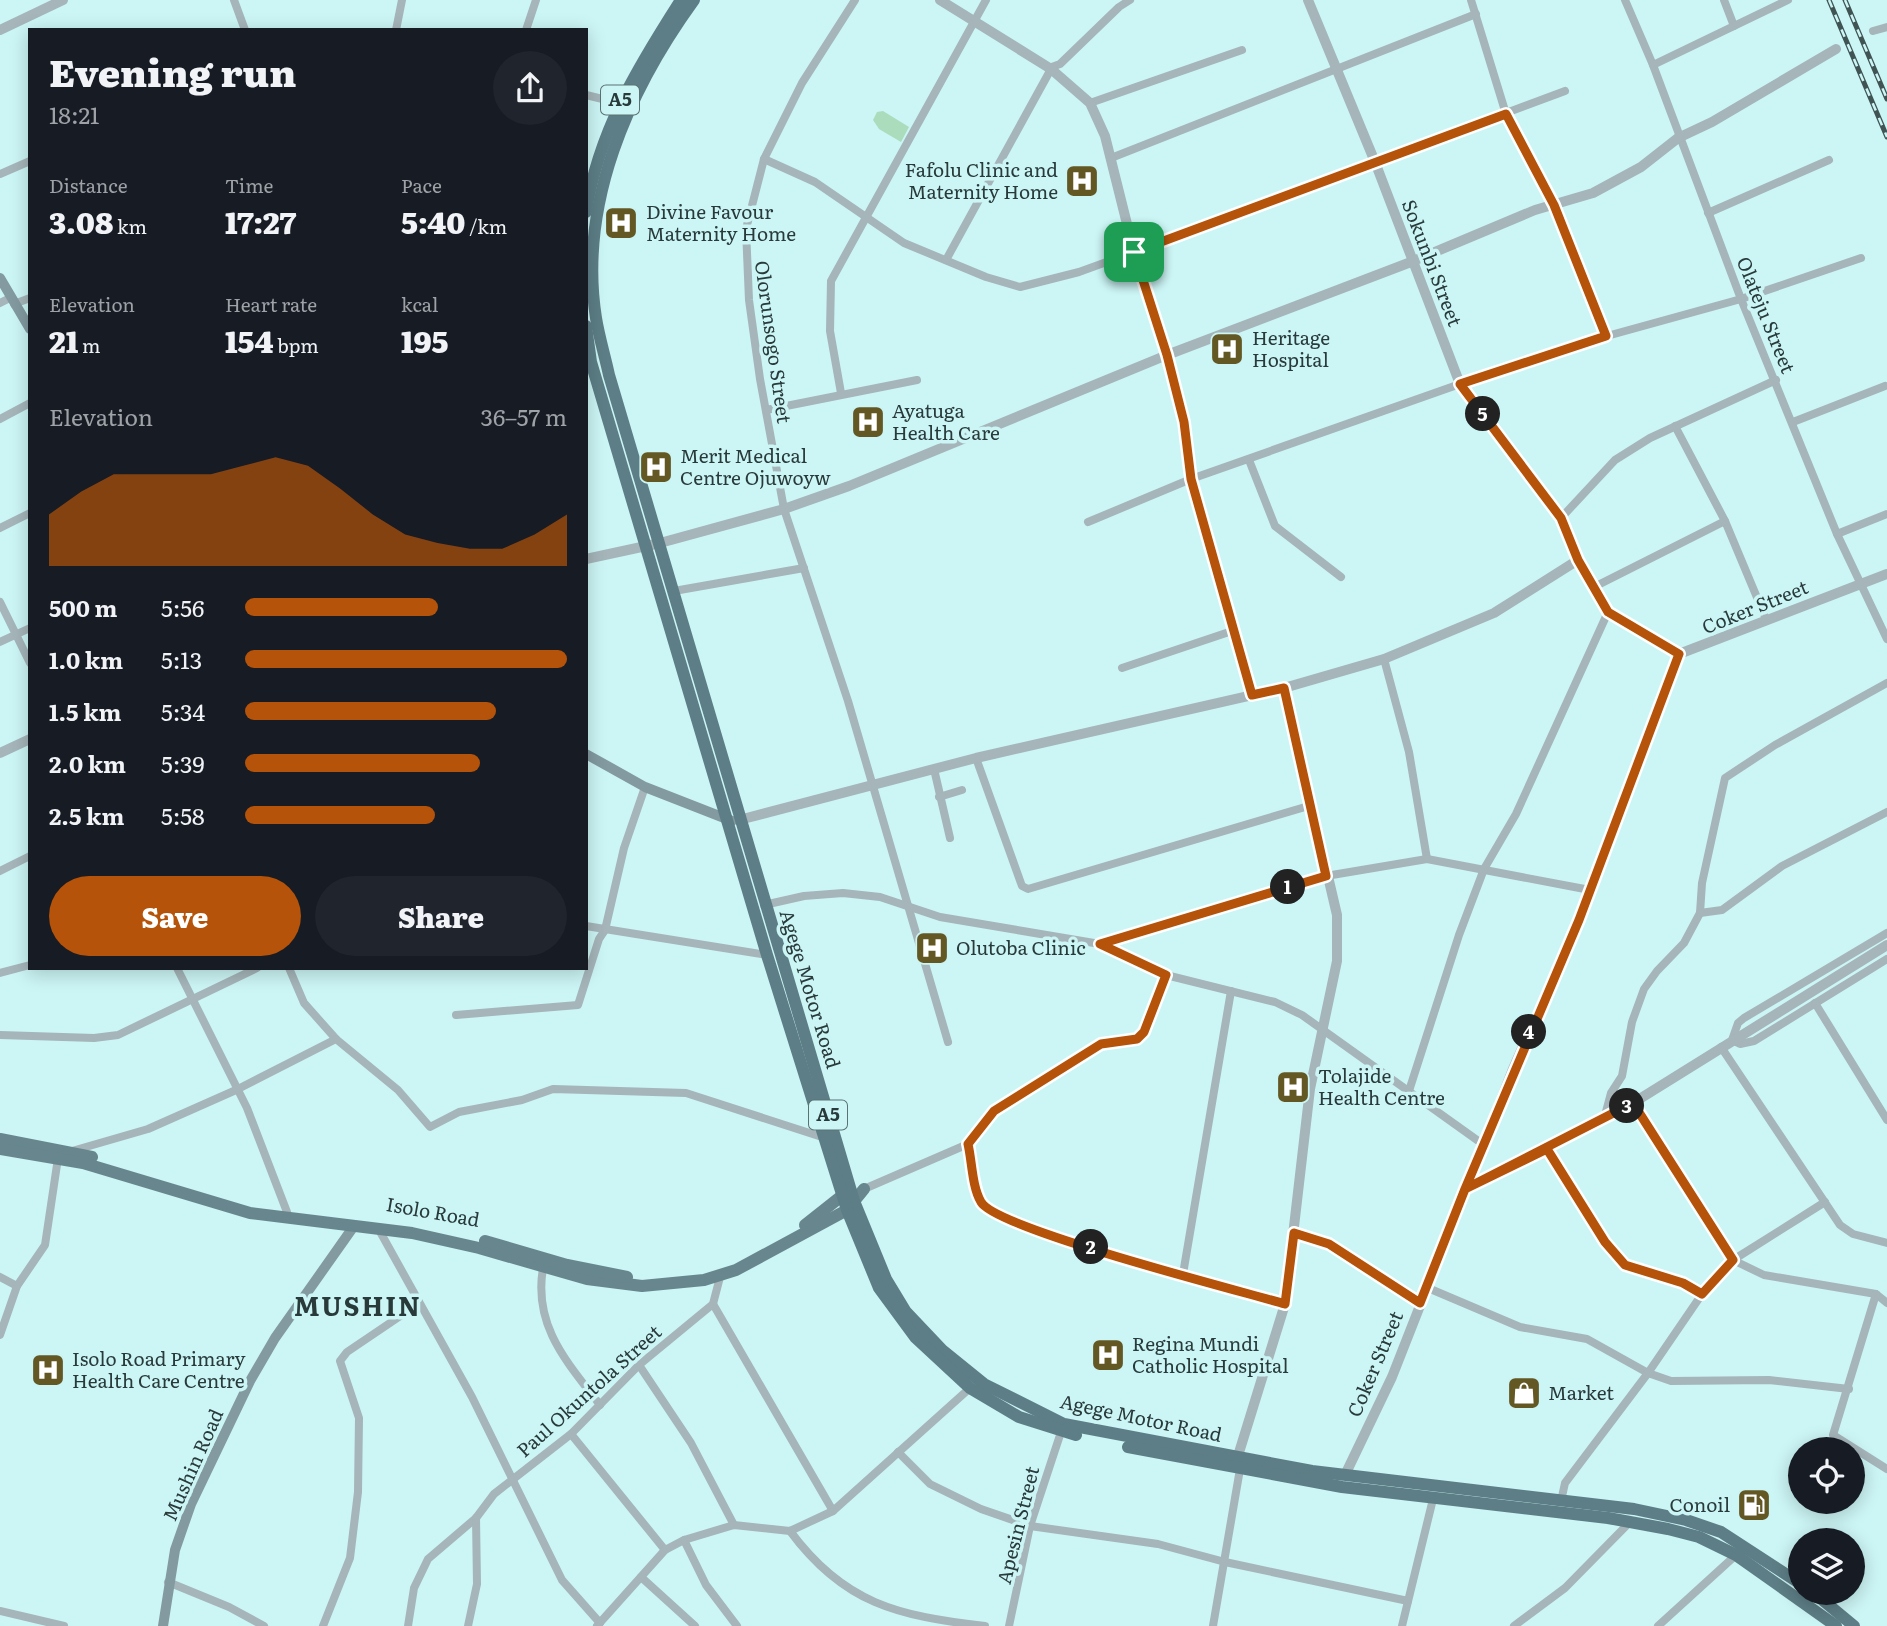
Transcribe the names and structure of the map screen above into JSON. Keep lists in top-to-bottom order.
{
  "streets": {
    "highway": ["A5", "Agege Motor Road"],
    "main road": ["Isolo Road", "Mushin Road"],
    "street": [
      "Sokunbi Street",
      "Olateju Street",
      "Olorunsogo Street",
      "Coker Street",
      "Paul Okuntola Street",
      "Apesin Street"
    ]
  },
  "crossings": [
    ["Olateju Street", "Coker Street"],
    ["Coker Street", "Agege Motor Road"],
    ["Agege Motor Road", "Isolo Road"],
    ["Agege Motor Road", "Apesin Street"],
    ["Isolo Road", "Mushin Road"]
  ],
  "districts": ["MUSHIN"],
  "places": {
    "hospital": [
      "Fafolu Clinic and Maternity Home",
      "Divine Favour Maternity Home",
      "Heritage Hospital",
      "Ayatuga Health Care",
      "Merit Medical Centre Ojuwoyw",
      "Olutoba Clinic",
      "Tolajide Health Centre",
      "Regina Mundi Catholic Hospital",
      "Isolo Road Primary Health Care Centre"
    ],
    "shop": ["Market"],
    "fuel station": ["Conoil"]
  },
  "page": {
    "heading": ["Evening run", "18:21"],
    "stats": [
      ["Distance", "3.08 km"],
      ["Time", "17:27"],
      ["Pace", "5:40 /km"],
      ["Elevation", "21 m"],
      ["Heart rate", "154 bpm"],
      ["kcal", "195"]
    ],
    "chart": ["Elevation", "36–57 m"],
    "pins": [
      "5",
      "1",
      "4",
      "3",
      "2"
    ],
    "list": [
      {
        "name": "500 m",
        "note": "5:56"
      },
      {
        "name": "1.0 km",
        "note": "5:13"
      },
      {
        "name": "1.5 km",
        "note": "5:34"
      },
      {
        "name": "2.0 km",
        "note": "5:39"
      },
      {
        "name": "2.5 km",
        "note": "5:58"
      }
    ],
    "buttons": ["Save", "Share"]
  }
}
